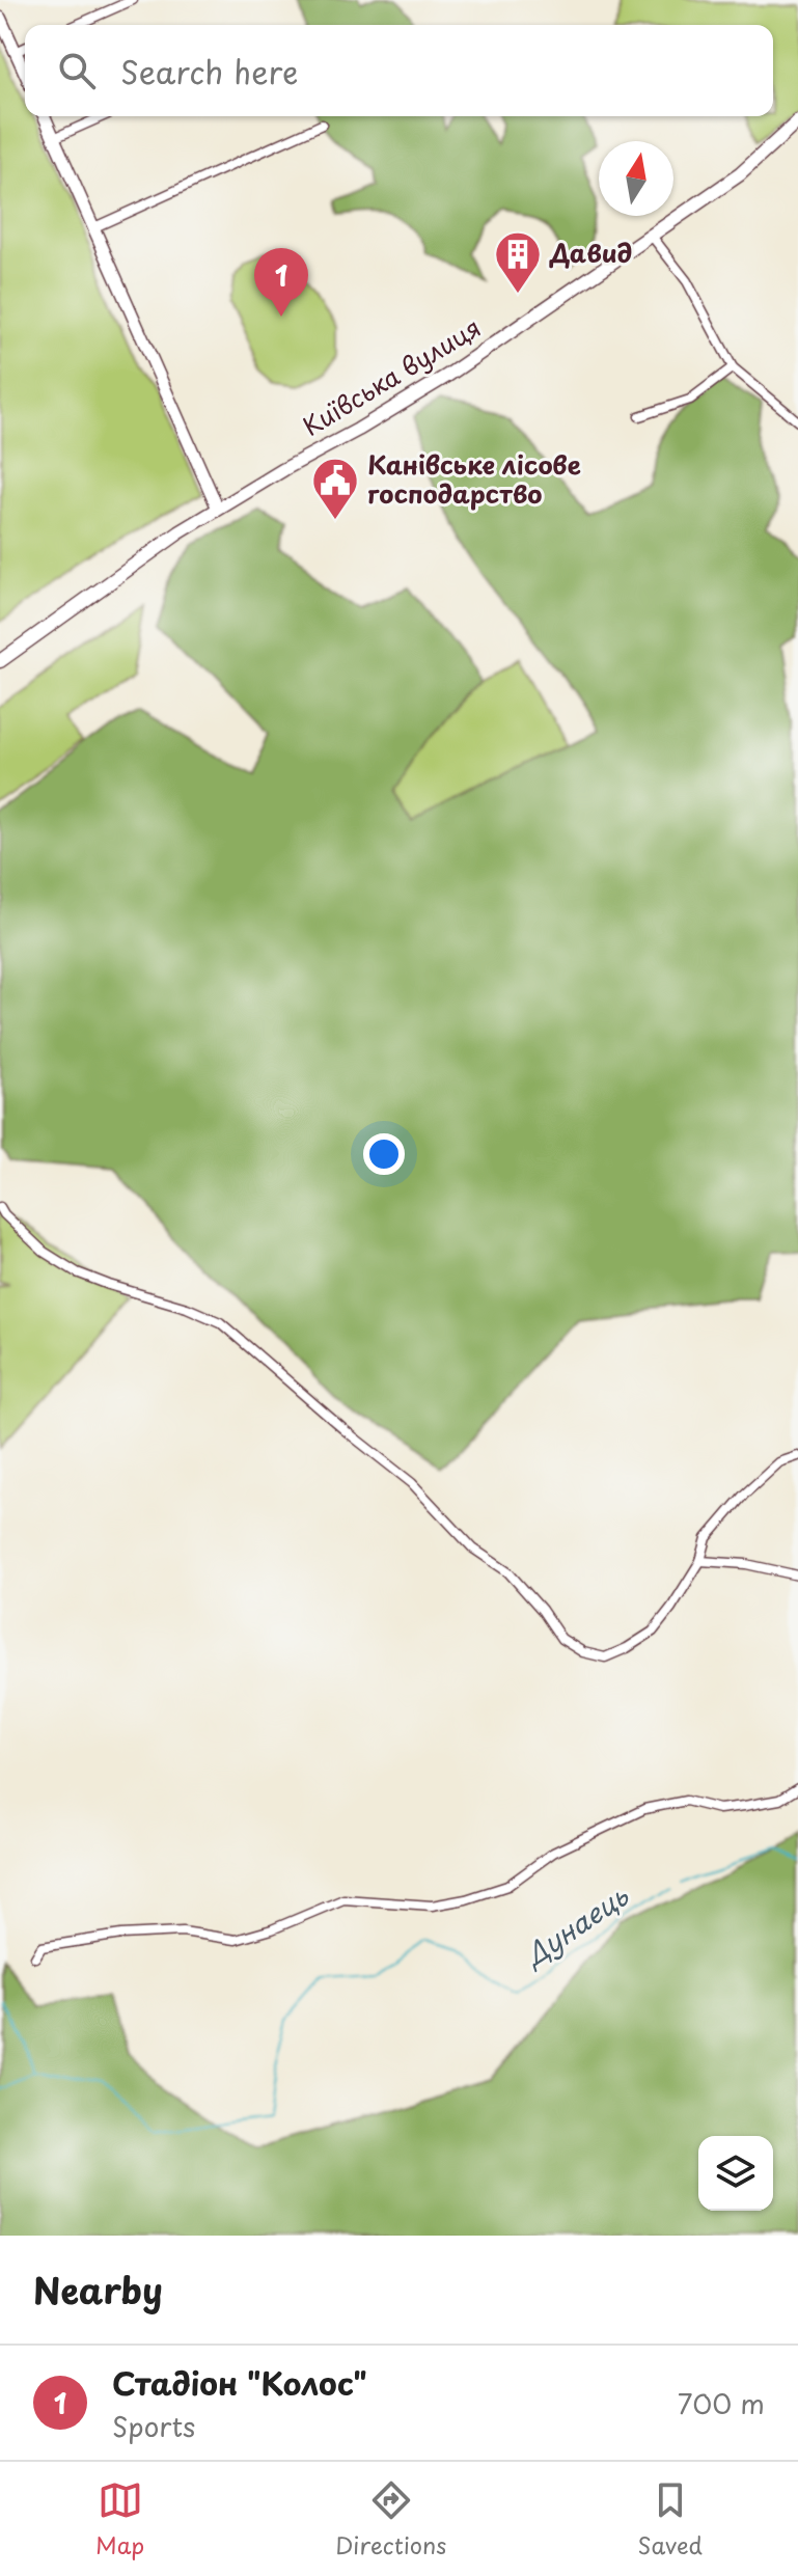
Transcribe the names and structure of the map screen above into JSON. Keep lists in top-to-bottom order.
{
  "streets": {
    "main road": ["Київська вулиця"]
  },
  "water": ["Дунаець"],
  "places": {
    "building": ["Давид"],
    "public building": ["Канівське лісове господарство"]
  },
  "north": "top",
  "page": {
    "search": "Search here",
    "pins": "1",
    "heading": "Nearby",
    "list": [
      {
        "mark": "1",
        "name": "Стадіон \"Колос\"",
        "note": "Sports",
        "value": "700 m"
      }
    ],
    "nav": ["Map", "Directions", "Saved"]
  }
}
